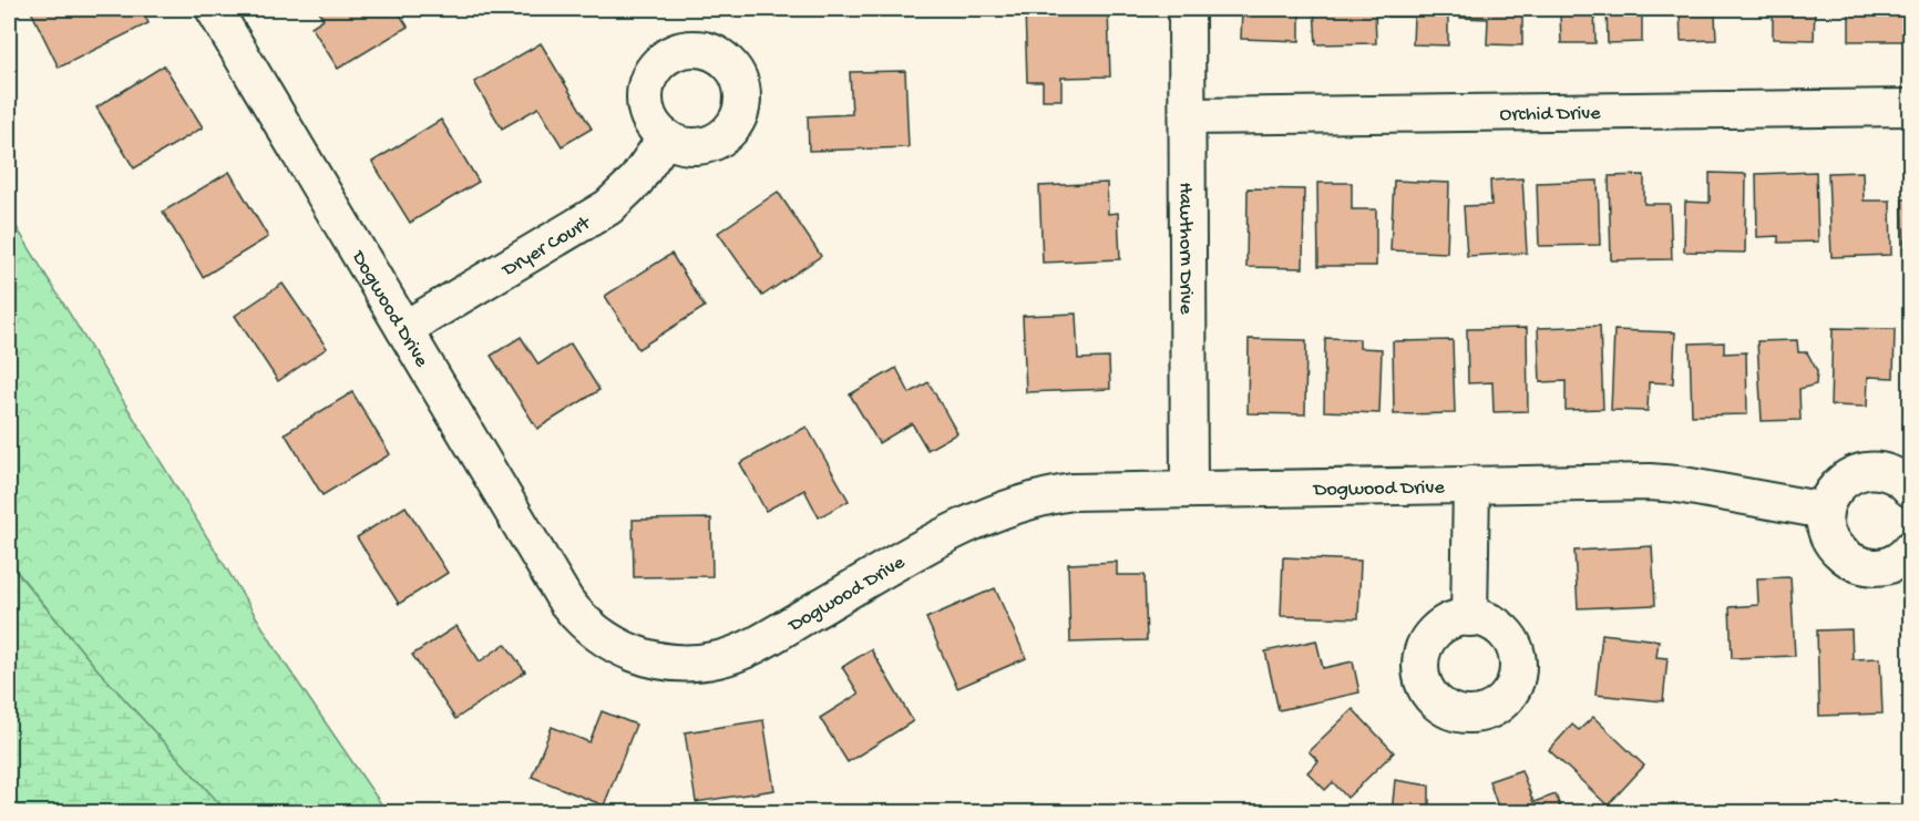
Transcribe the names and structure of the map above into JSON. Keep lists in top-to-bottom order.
{
  "streets": {
    "street": [
      "Orchid Drive",
      "Dryer Court",
      "Hawthorn Drive",
      "Dogwood Drive"
    ]
  },
  "crossings": [
    ["Orchid Drive", "Hawthorn Drive"],
    ["Dryer Court", "Dogwood Drive"],
    ["Hawthorn Drive", "Dogwood Drive"]
  ]
}
